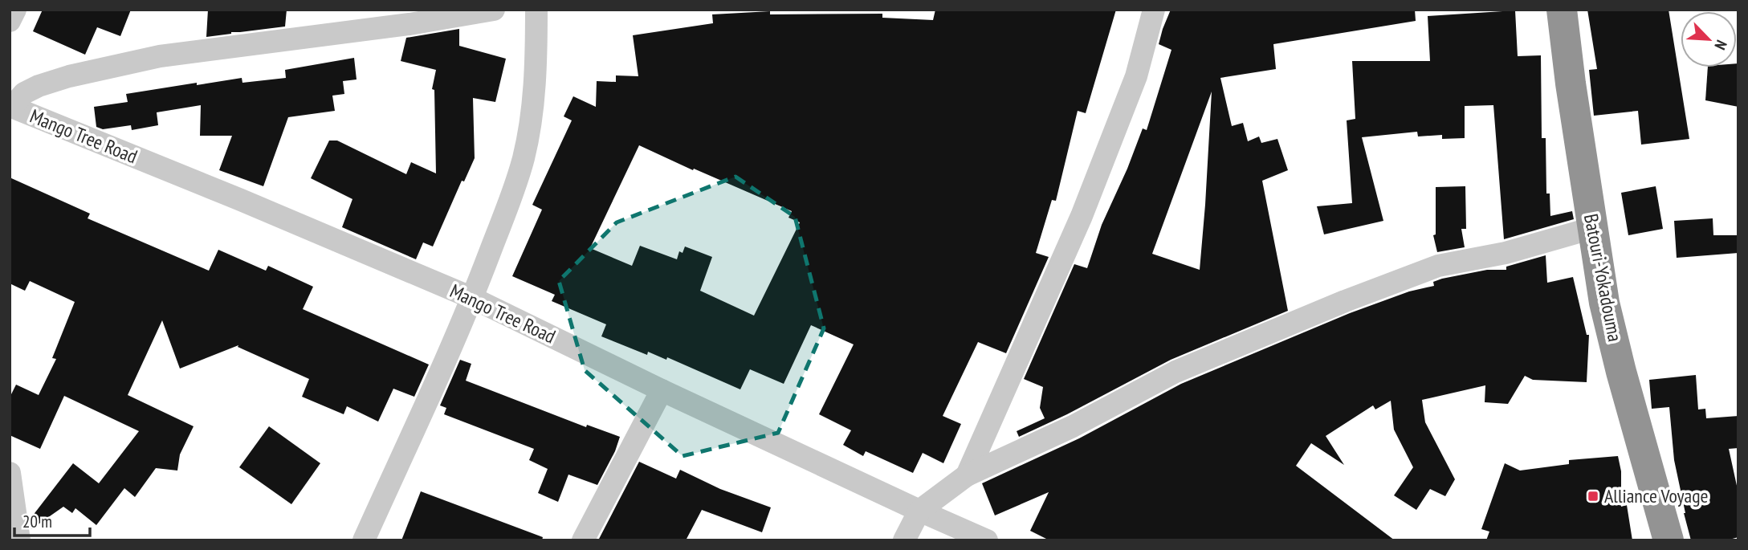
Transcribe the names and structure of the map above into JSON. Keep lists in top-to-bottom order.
{
  "streets": {
    "highway": ["Batouri-Yokadouma"],
    "street": ["Mango Tree Road"]
  },
  "places": {
    "transit": ["Alliance Voyage"]
  },
  "scale_bar": "20 m",
  "north": "bottom right"
}
